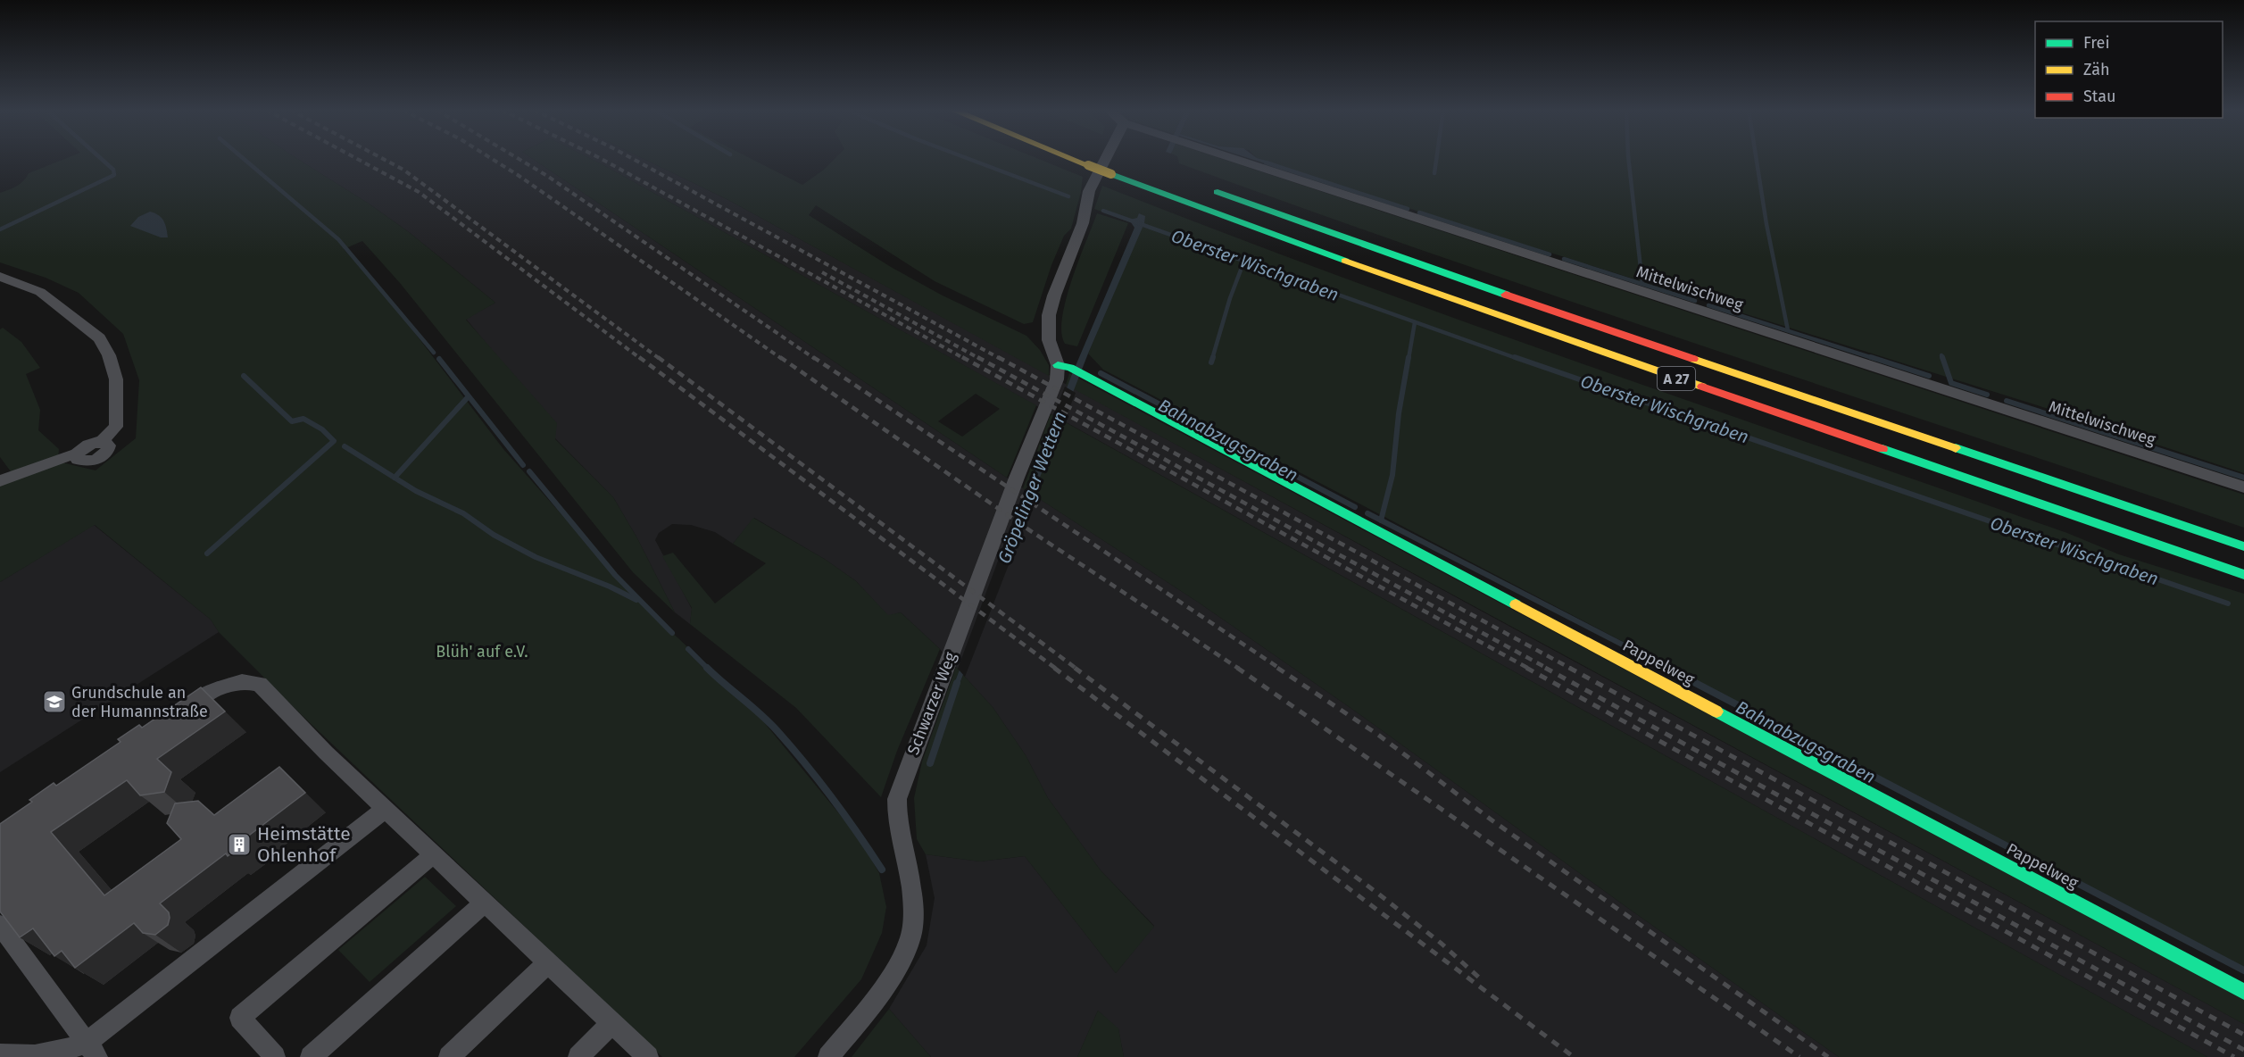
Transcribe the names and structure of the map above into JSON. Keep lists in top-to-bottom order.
{
  "streets": {
    "main road": ["A 27", "Pappelweg"],
    "street": ["Mittelwischweg", "Schwarzer Weg"]
  },
  "crossings": [
    ["Pappelweg", "Schwarzer Weg"]
  ],
  "water": ["Oberster Wischgraben", "Bahnabzugsgraben", "Gröpelinger Wettern"],
  "parks": ["Blüh' auf e.V."],
  "places": {
    "school or university": ["Grundschule an der Humannstraße"],
    "building": ["Heimstätte Ohlenhof"]
  },
  "legend": ["Frei", "Zäh", "Stau"]
}
